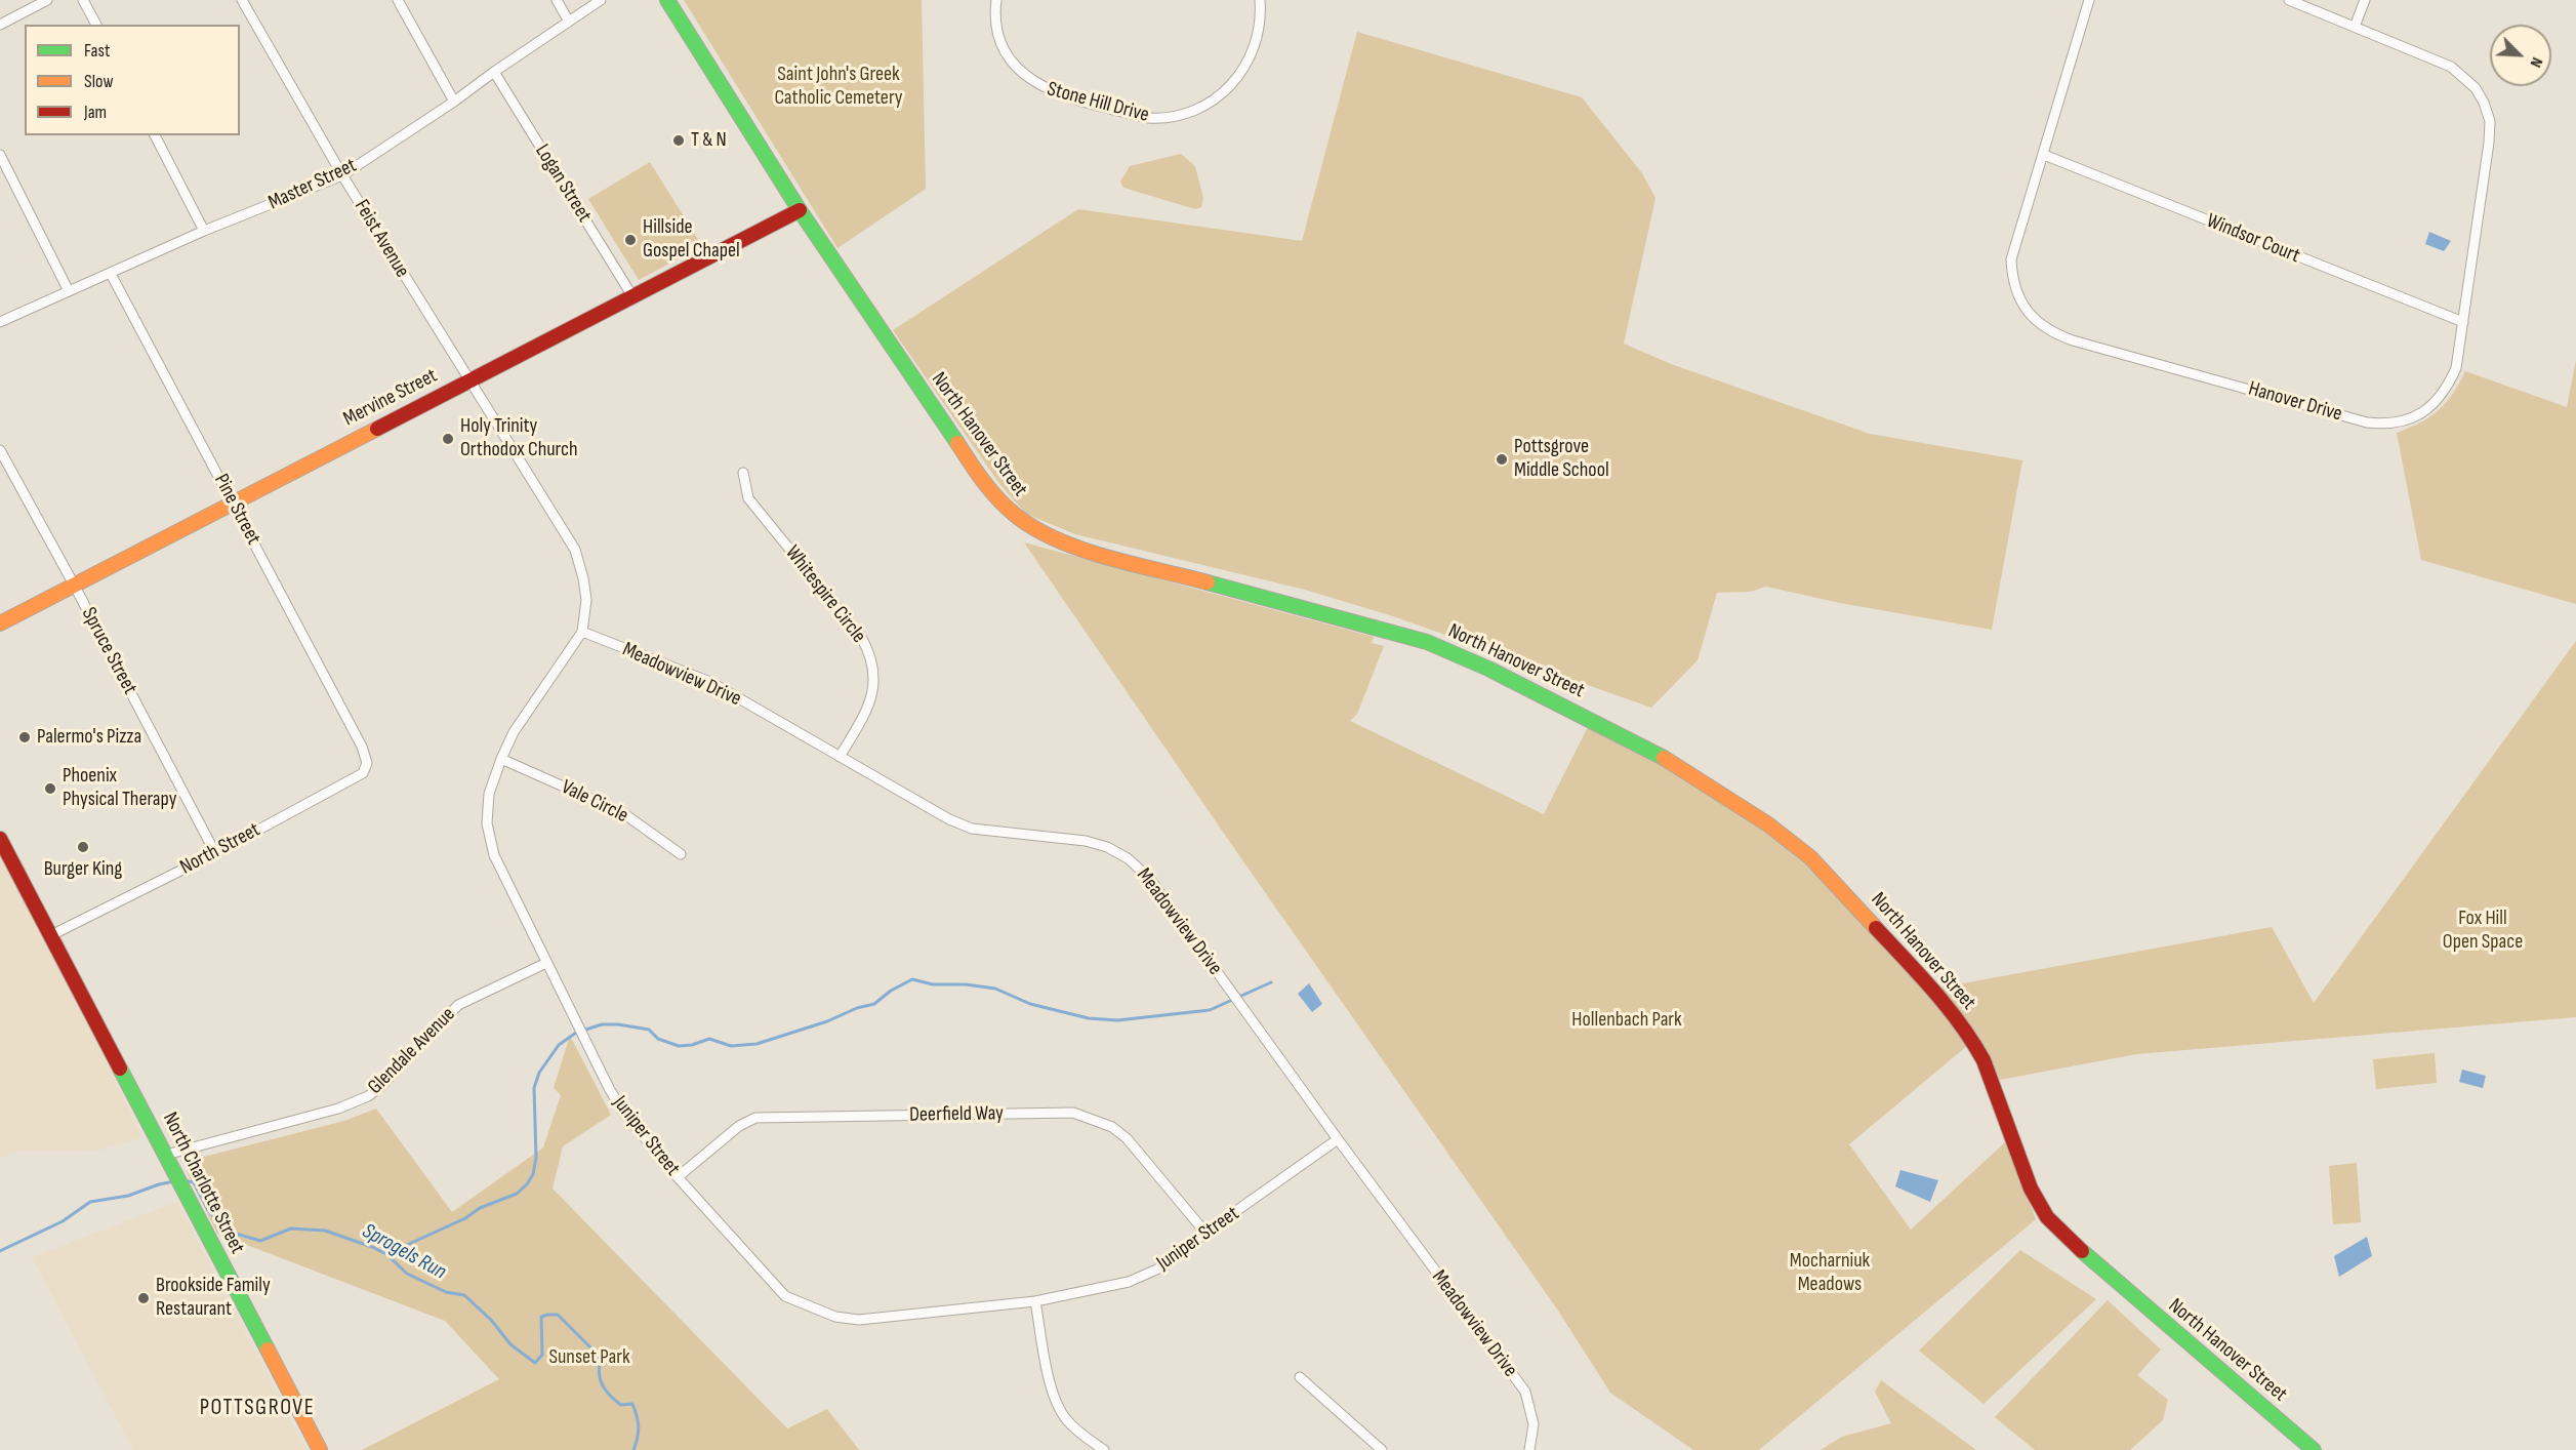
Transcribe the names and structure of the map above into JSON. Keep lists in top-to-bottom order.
{
  "streets": {
    "street": [
      "Stone Hill Drive",
      "Logan Street",
      "Master Street",
      "Feist Avenue",
      "Windsor Court",
      "Mervine Street",
      "Hanover Drive",
      "North Hanover Street",
      "Pine Street",
      "Whitespire Circle",
      "Spruce Street",
      "Meadowview Drive",
      "Vale Circle",
      "North Street",
      "Glendale Avenue",
      "Deerfield Way",
      "Juniper Street",
      "North Charlotte Street"
    ]
  },
  "crossings": [
    ["Logan Street", "Master Street"],
    ["Logan Street", "Mervine Street"],
    ["Master Street", "Feist Avenue"],
    ["Master Street", "Pine Street"],
    ["Feist Avenue", "Mervine Street"],
    ["Feist Avenue", "Juniper Street"],
    ["Windsor Court", "Hanover Drive"],
    ["Mervine Street", "North Hanover Street"],
    ["Mervine Street", "Pine Street"],
    ["Mervine Street", "Spruce Street"],
    ["Mervine Street", "Juniper Street"],
    ["Pine Street", "North Street"],
    ["Whitespire Circle", "Meadowview Drive"],
    ["Spruce Street", "North Street"],
    ["Meadowview Drive", "Juniper Street"],
    ["Vale Circle", "Juniper Street"],
    ["North Street", "North Charlotte Street"],
    ["Glendale Avenue", "Juniper Street"],
    ["Glendale Avenue", "North Charlotte Street"],
    ["Deerfield Way", "Juniper Street"]
  ],
  "districts": ["POTTSGROVE"],
  "water": ["Sprogels Run"],
  "parks": [
    "Saint John's Greek Catholic Cemetery",
    "Fox Hill Open Space",
    "Hollenbach Park",
    "Mocharniuk Meadows",
    "Sunset Park"
  ],
  "places": [
    "T & N",
    "Hillside Gospel Chapel",
    "Holy Trinity Orthodox Church",
    "Pottsgrove Middle School",
    "Palermo's Pizza",
    "Phoenix Physical Therapy",
    "Burger King",
    "Brookside Family Restaurant"
  ],
  "legend": ["Fast", "Slow", "Jam"],
  "north": "bottom right"
}
